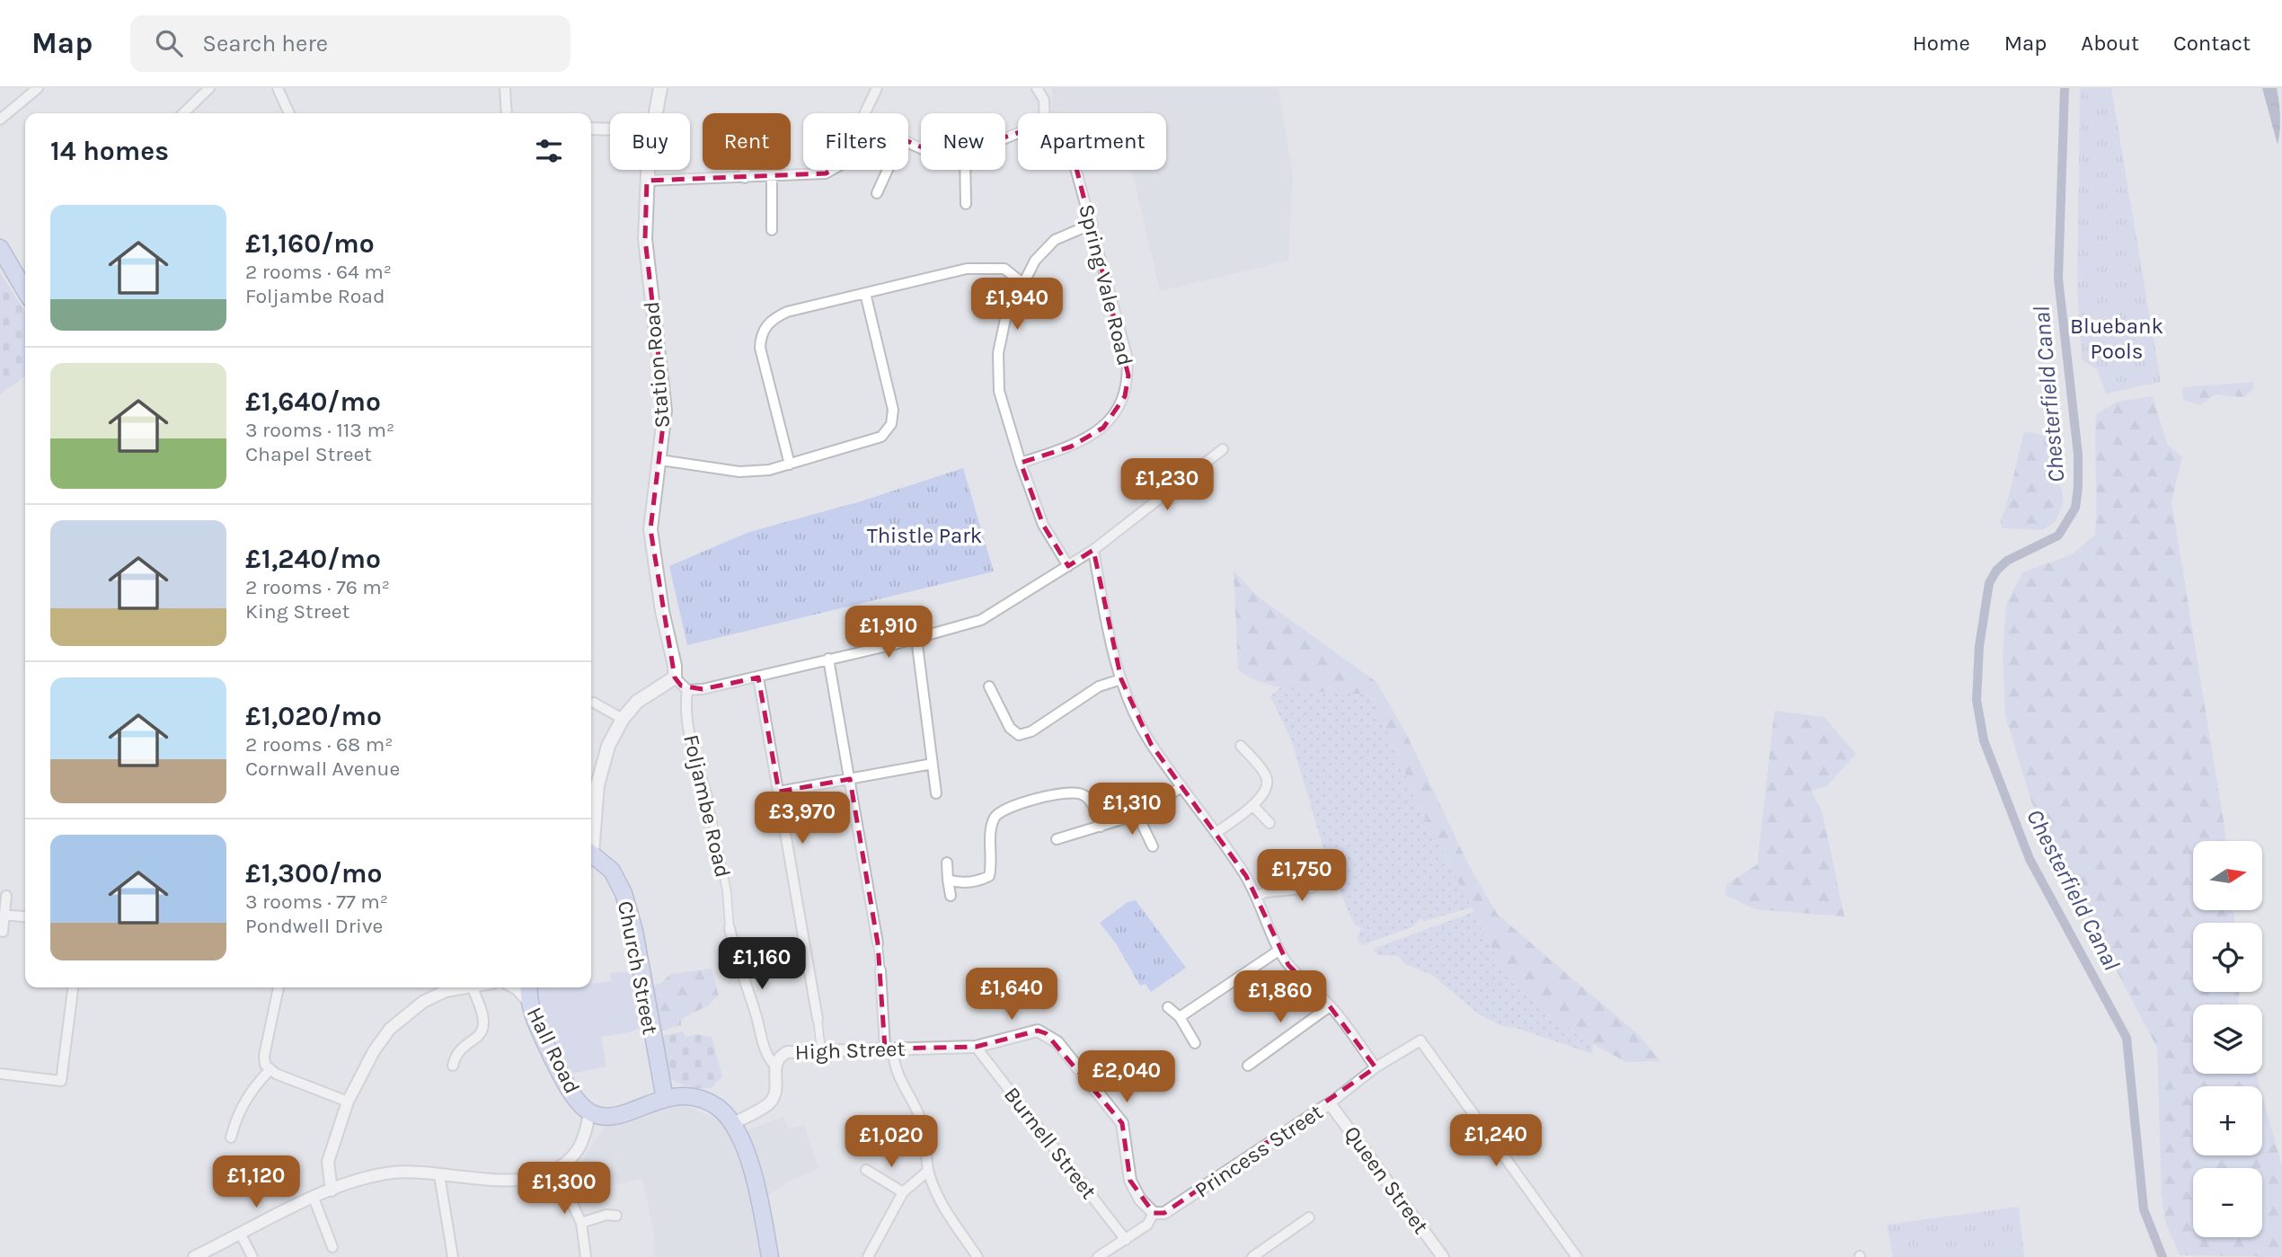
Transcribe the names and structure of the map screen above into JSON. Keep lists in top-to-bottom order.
{
  "streets": {
    "highway": ["Church Street", "Hall Road"],
    "main road": ["Station Road"],
    "street": [
      "Spring Vale Road",
      "Foljambe Road",
      "High Street",
      "Burnell Street",
      "Princess Street",
      "Queen Street"
    ]
  },
  "crossings": [
    ["Foljambe Road", "High Street"],
    ["High Street", "Burnell Street"],
    ["High Street", "Princess Street"],
    ["Burnell Street", "Princess Street"],
    ["Princess Street", "Queen Street"]
  ],
  "water": ["Chesterfield Canal"],
  "parks": ["Bluebank Pools", "Thistle Park"],
  "north": "right",
  "page": {
    "header": "Map",
    "search": "Search here",
    "nav": [
      "Home",
      "Map",
      "About",
      "Contact"
    ],
    "chip": [
      "Buy",
      "Rent",
      "Filters",
      "New",
      "Apartment"
    ],
    "heading": "14 homes",
    "list": [
      {
        "name": "£1,160/mo",
        "note": "2 rooms · 64 m² · Foljambe Road"
      },
      {
        "name": "£1,640/mo",
        "note": "3 rooms · 113 m² · Chapel Street"
      },
      {
        "name": "£1,240/mo",
        "note": "2 rooms · 76 m² · King Street"
      },
      {
        "name": "£1,020/mo",
        "note": "2 rooms · 68 m² · Cornwall Avenue"
      },
      {
        "name": "£1,300/mo",
        "note": "3 rooms · 77 m² · Pondwell Drive"
      }
    ],
    "price": [
      "£1,940",
      "£1,230",
      "£1,910",
      "£1,310",
      "£3,970",
      "£1,750",
      "£1,160",
      "£1,640",
      "£1,860",
      "£2,040",
      "£1,240",
      "£1,020",
      "£1,120",
      "£1,300"
    ],
    "map_buttons": ["+", "−"]
  }
}
